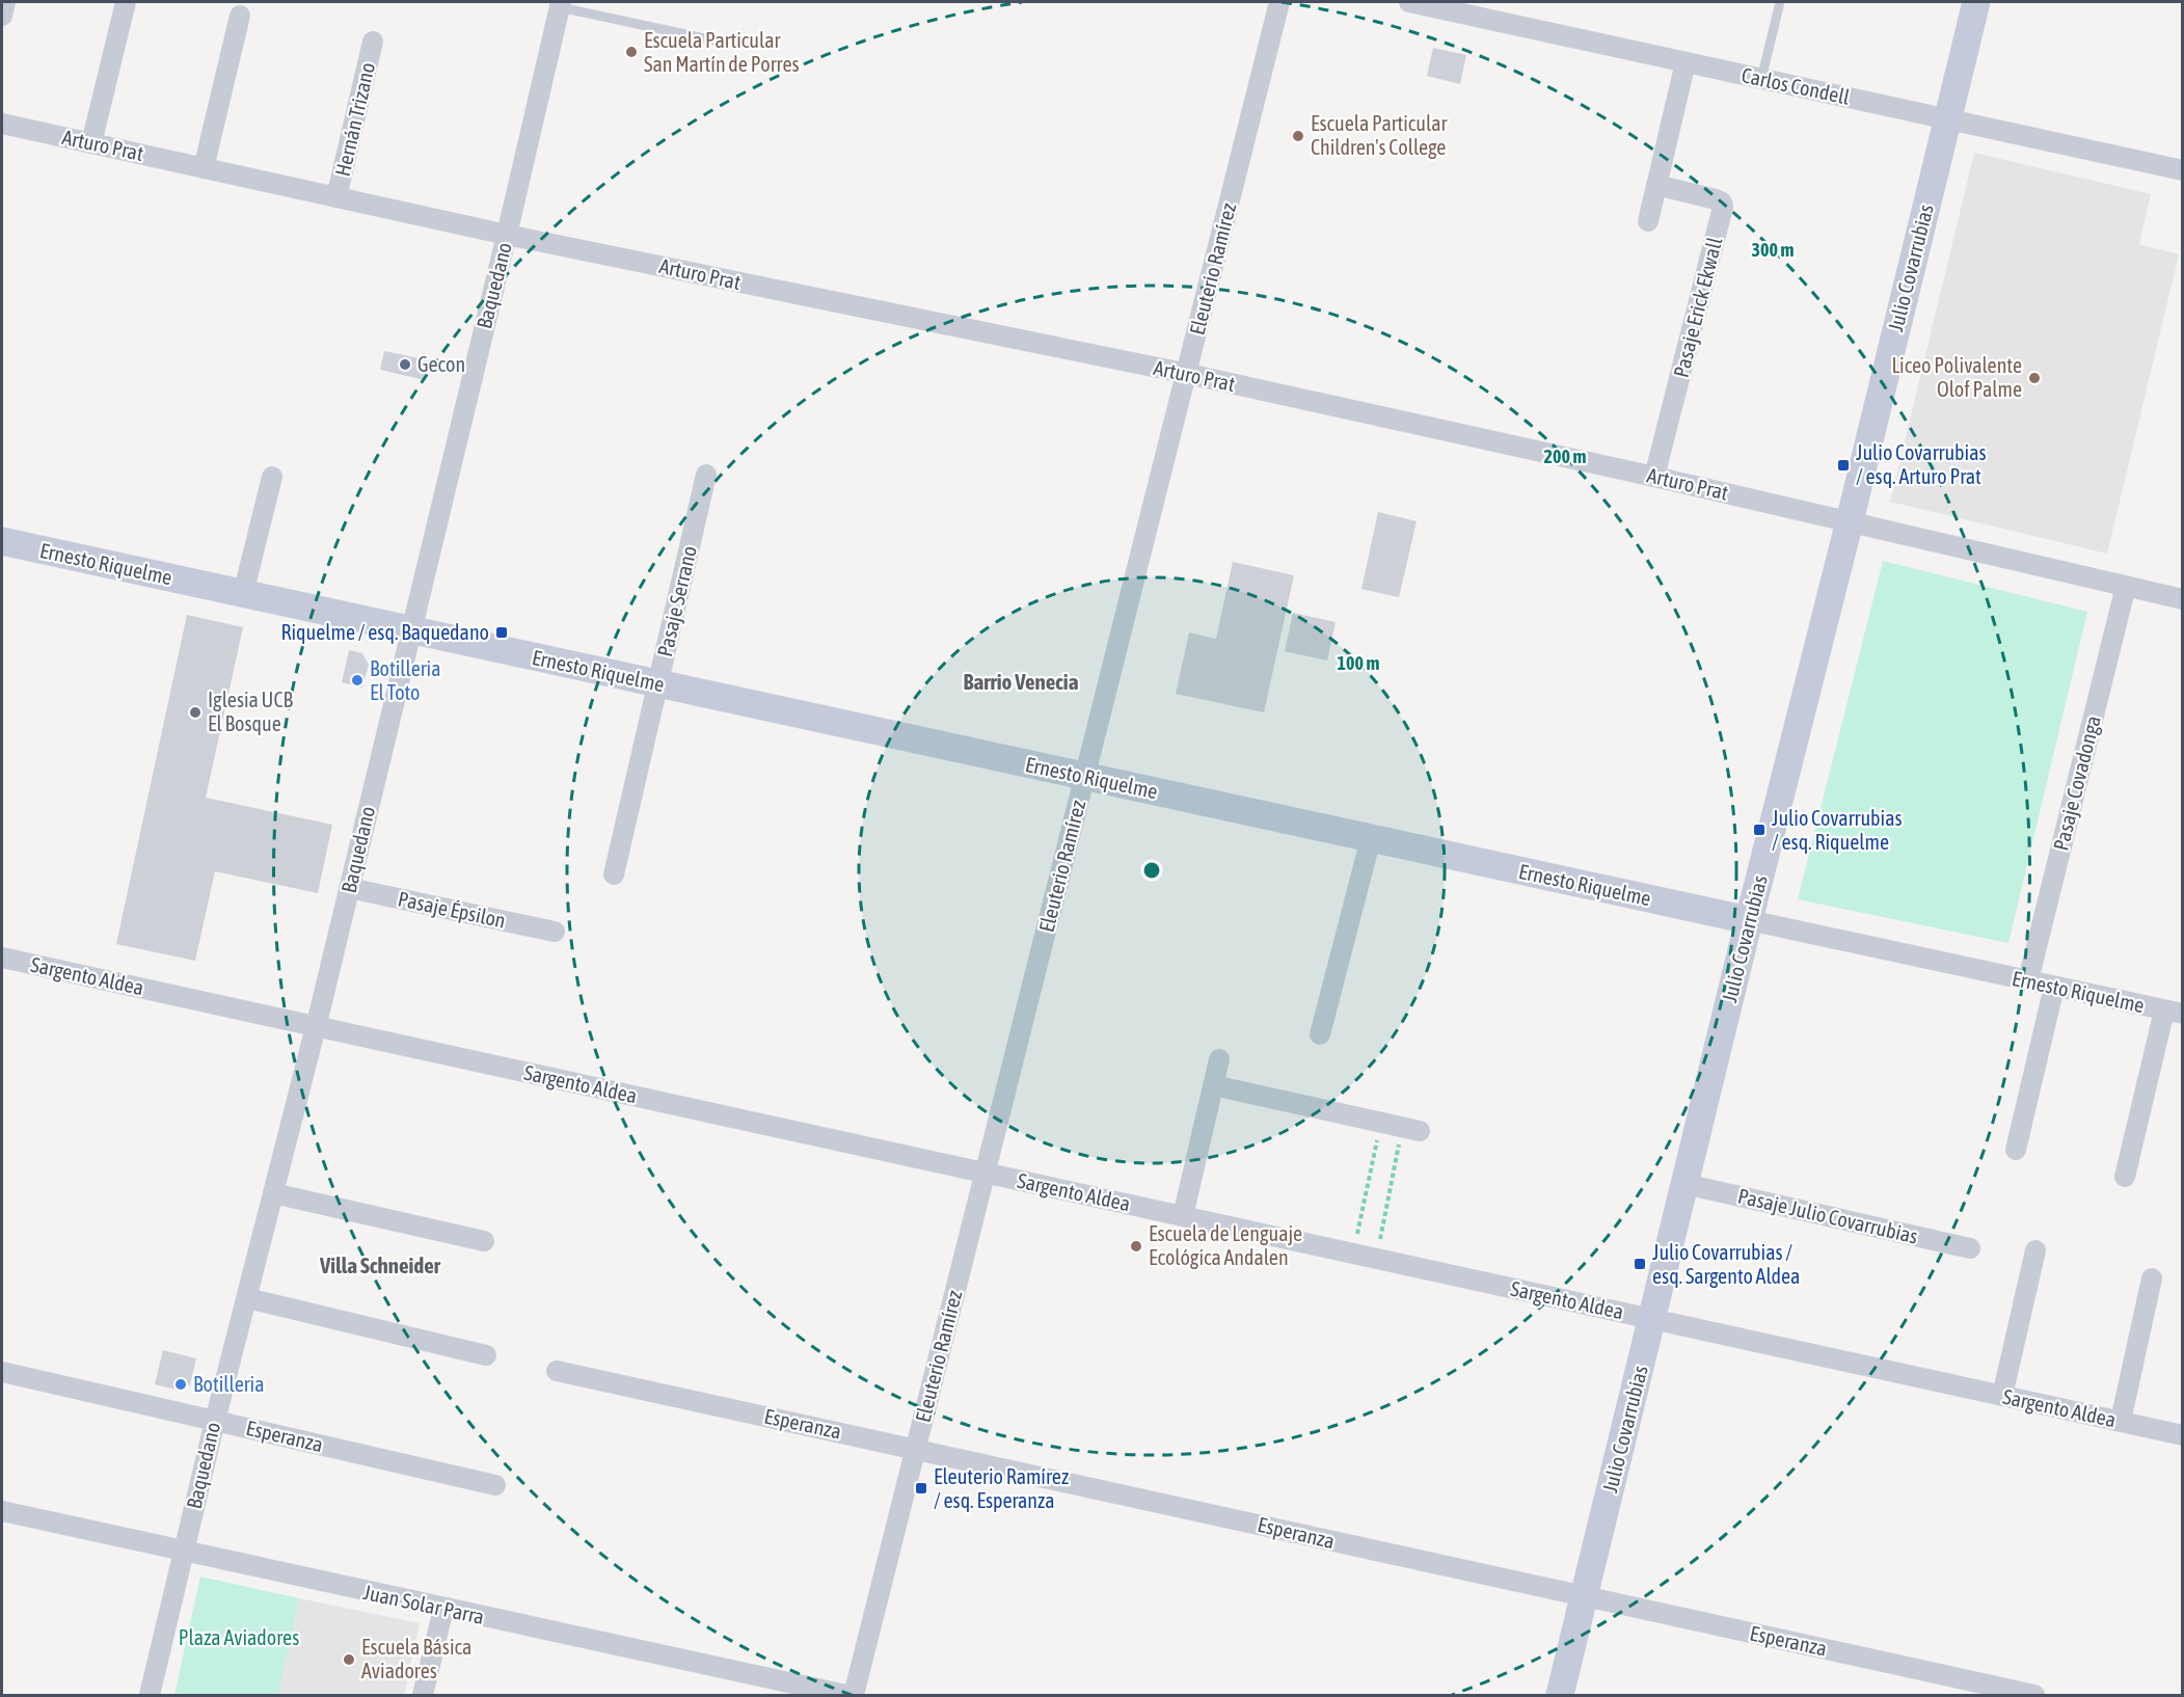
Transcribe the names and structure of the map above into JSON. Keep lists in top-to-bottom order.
{
  "streets": {
    "street": [
      "Carlos Condell",
      "Hernán Trizano",
      "Arturo Prat",
      "Julio Covarrubias",
      "Eleuterio Ramírez",
      "Baquedano",
      "Pasaje Erick Ekwall",
      "Ernesto Riquelme",
      "Pasaje Serrano",
      "Pasaje Covadonga",
      "Pasaje Épsilon",
      "Sargento Aldea",
      "Pasaje Julio Covarrubias",
      "Esperanza",
      "Juan Solar Parra"
    ]
  },
  "crossings": [
    ["Carlos Condell", "Julio Covarrubias"],
    ["Hernán Trizano", "Arturo Prat"],
    ["Arturo Prat", "Julio Covarrubias"],
    ["Arturo Prat", "Eleuterio Ramírez"],
    ["Arturo Prat", "Baquedano"],
    ["Arturo Prat", "Pasaje Erick Ekwall"],
    ["Arturo Prat", "Pasaje Covadonga"],
    ["Julio Covarrubias", "Ernesto Riquelme"],
    ["Julio Covarrubias", "Sargento Aldea"],
    ["Julio Covarrubias", "Pasaje Julio Covarrubias"],
    ["Julio Covarrubias", "Esperanza"],
    ["Eleuterio Ramírez", "Ernesto Riquelme"],
    ["Eleuterio Ramírez", "Sargento Aldea"],
    ["Eleuterio Ramírez", "Esperanza"],
    ["Baquedano", "Ernesto Riquelme"],
    ["Baquedano", "Pasaje Épsilon"],
    ["Baquedano", "Sargento Aldea"],
    ["Baquedano", "Esperanza"],
    ["Baquedano", "Juan Solar Parra"],
    ["Ernesto Riquelme", "Pasaje Serrano"],
    ["Ernesto Riquelme", "Pasaje Covadonga"]
  ],
  "districts": ["Barrio Venecia", "Villa Schneider"],
  "parks": ["Plaza Aviadores"],
  "places": {
    "other": [
      "Escuela Particular San Martín de Porres",
      "Escuela Particular Children's College",
      "Gecon",
      "Liceo Polivalente Olof Palme",
      "Botilleria El Toto",
      "Iglesia UCB El Bosque",
      "Escuela de Lenguaje Ecológica Andalen",
      "Botilleria",
      "Escuela Básica Aviadores"
    ],
    "transit": [
      "Julio Covarrubias / esq. Arturo Prat",
      "Riquelme / esq. Baquedano",
      "Julio Covarrubias / esq. Riquelme",
      "Julio Covarrubias / esq. Sargento Aldea",
      "Eleuterio Ramírez / esq. Esperanza"
    ]
  },
  "rings": ["300 m", "200 m", "100 m"]
}
